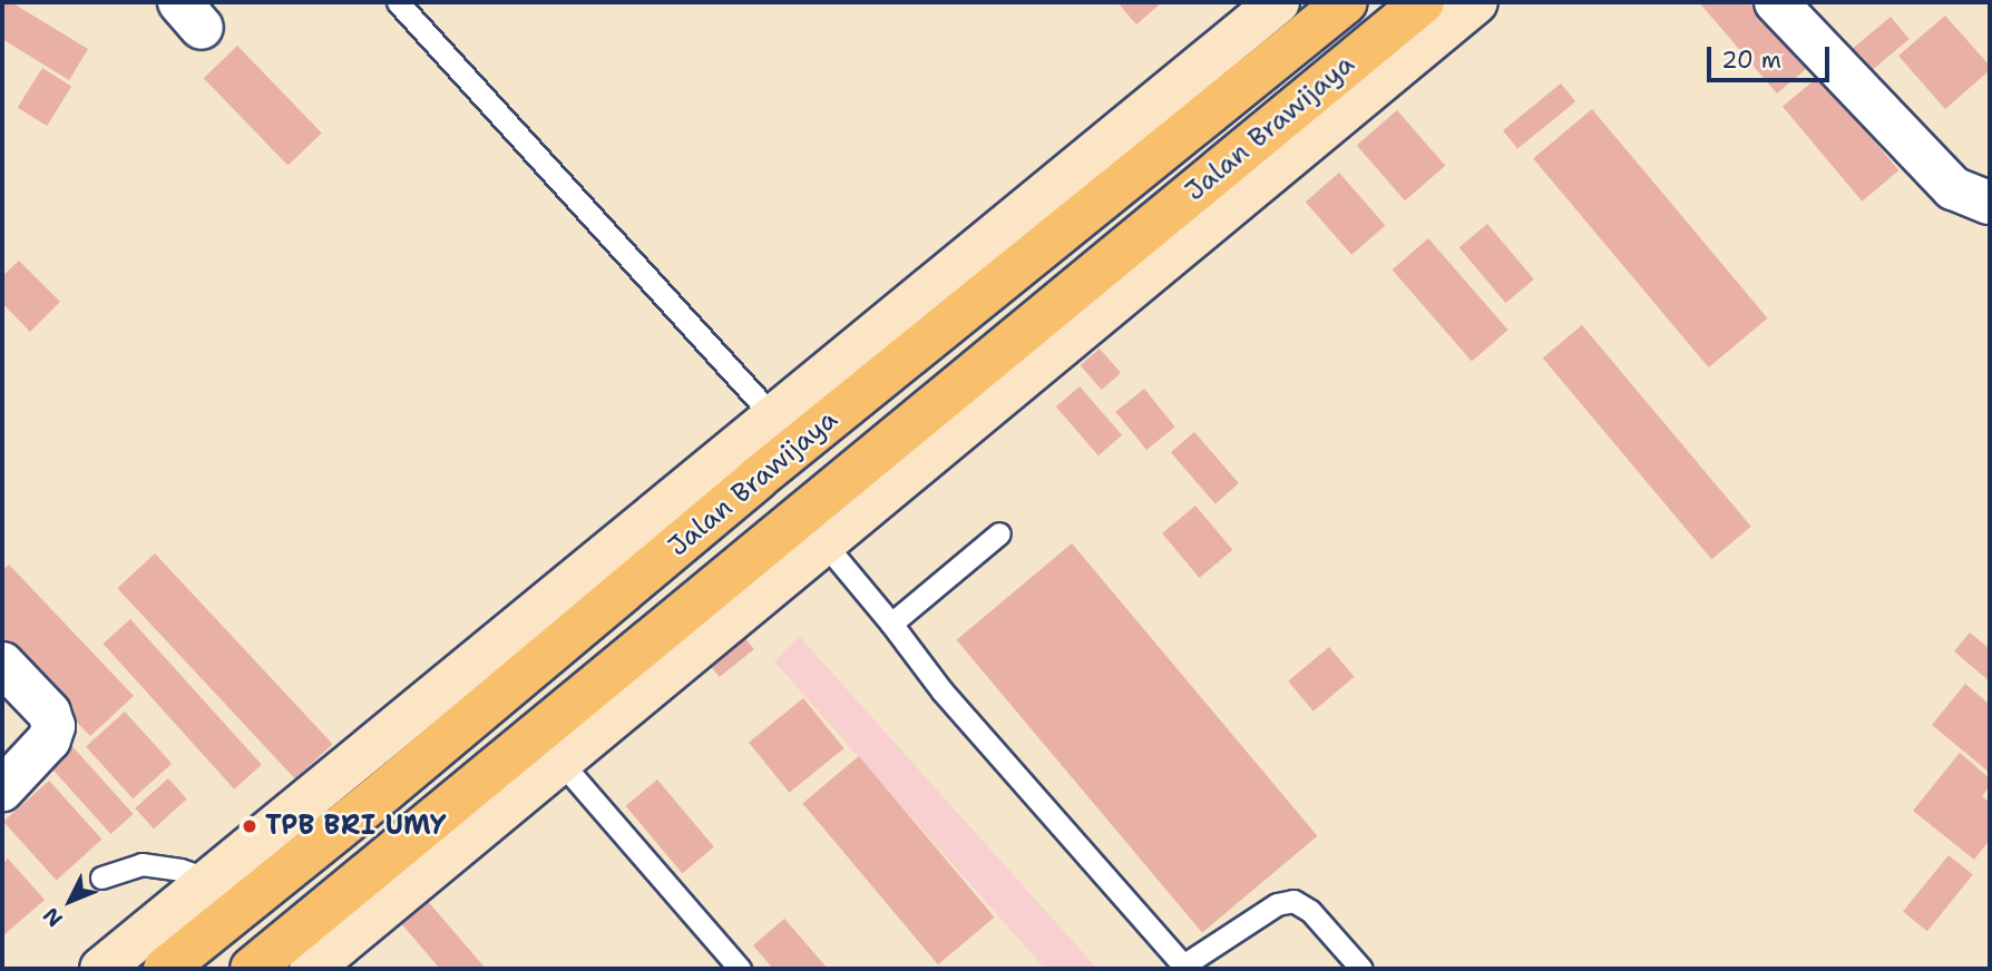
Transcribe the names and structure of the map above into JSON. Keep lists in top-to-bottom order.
{
  "streets": {
    "highway": ["Jalan Brawijaya"]
  },
  "places": ["TPB BRI UMY"],
  "scale_bar": "20 m",
  "north": "bottom left"
}
